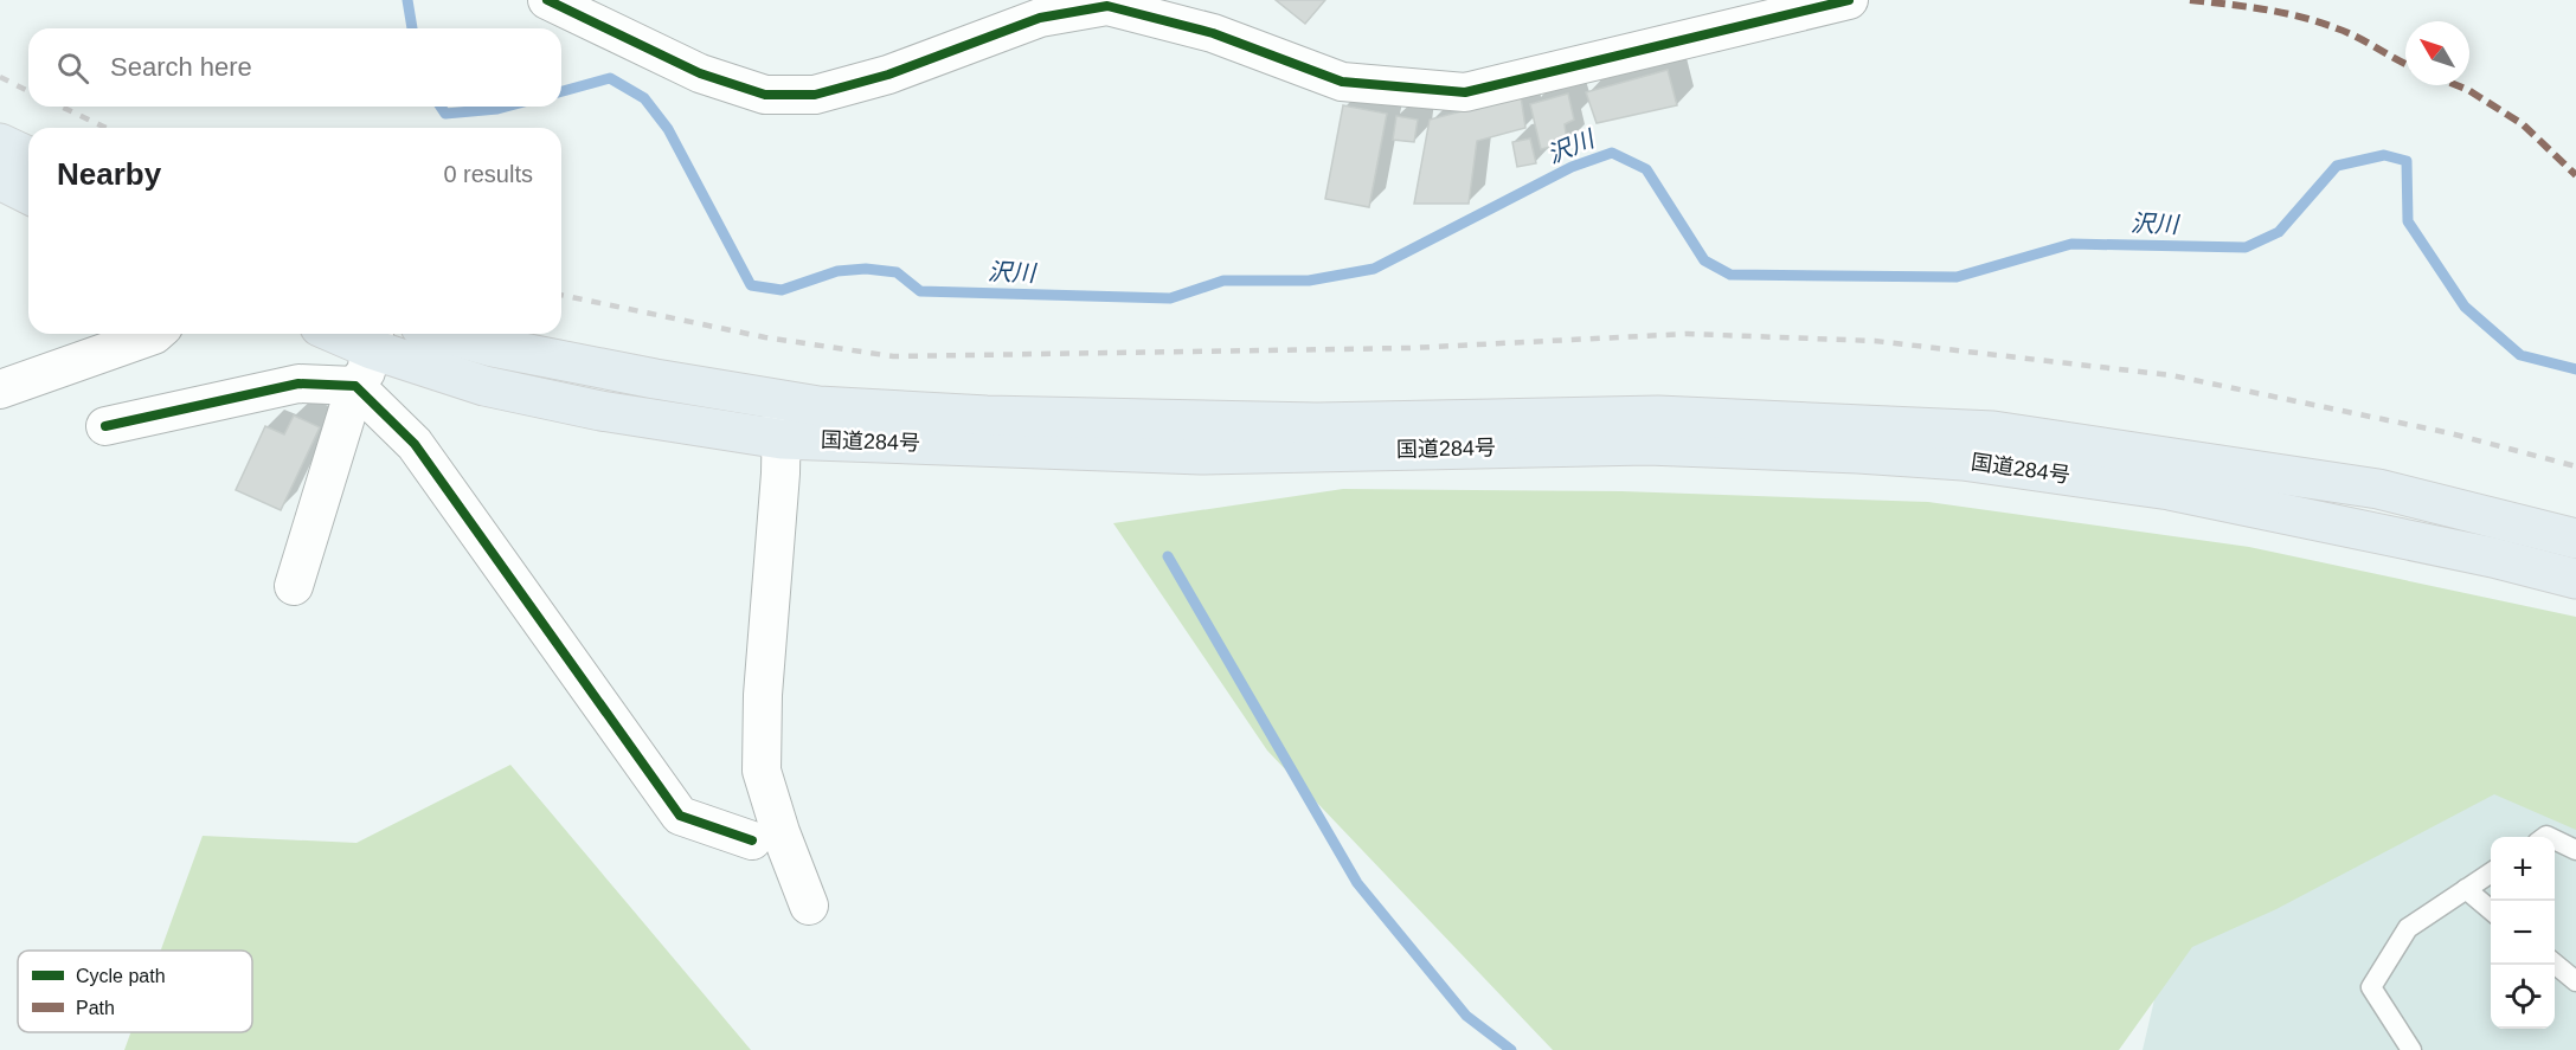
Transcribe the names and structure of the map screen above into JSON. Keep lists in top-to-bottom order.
{
  "streets": {
    "highway": ["国道284号"]
  },
  "water": ["沢川"],
  "legend": ["Cycle path", "Path"],
  "north": "top left",
  "page": {
    "search": "Search here",
    "heading": ["Nearby", "0 results"],
    "map_buttons": ["+", "−"]
  }
}
